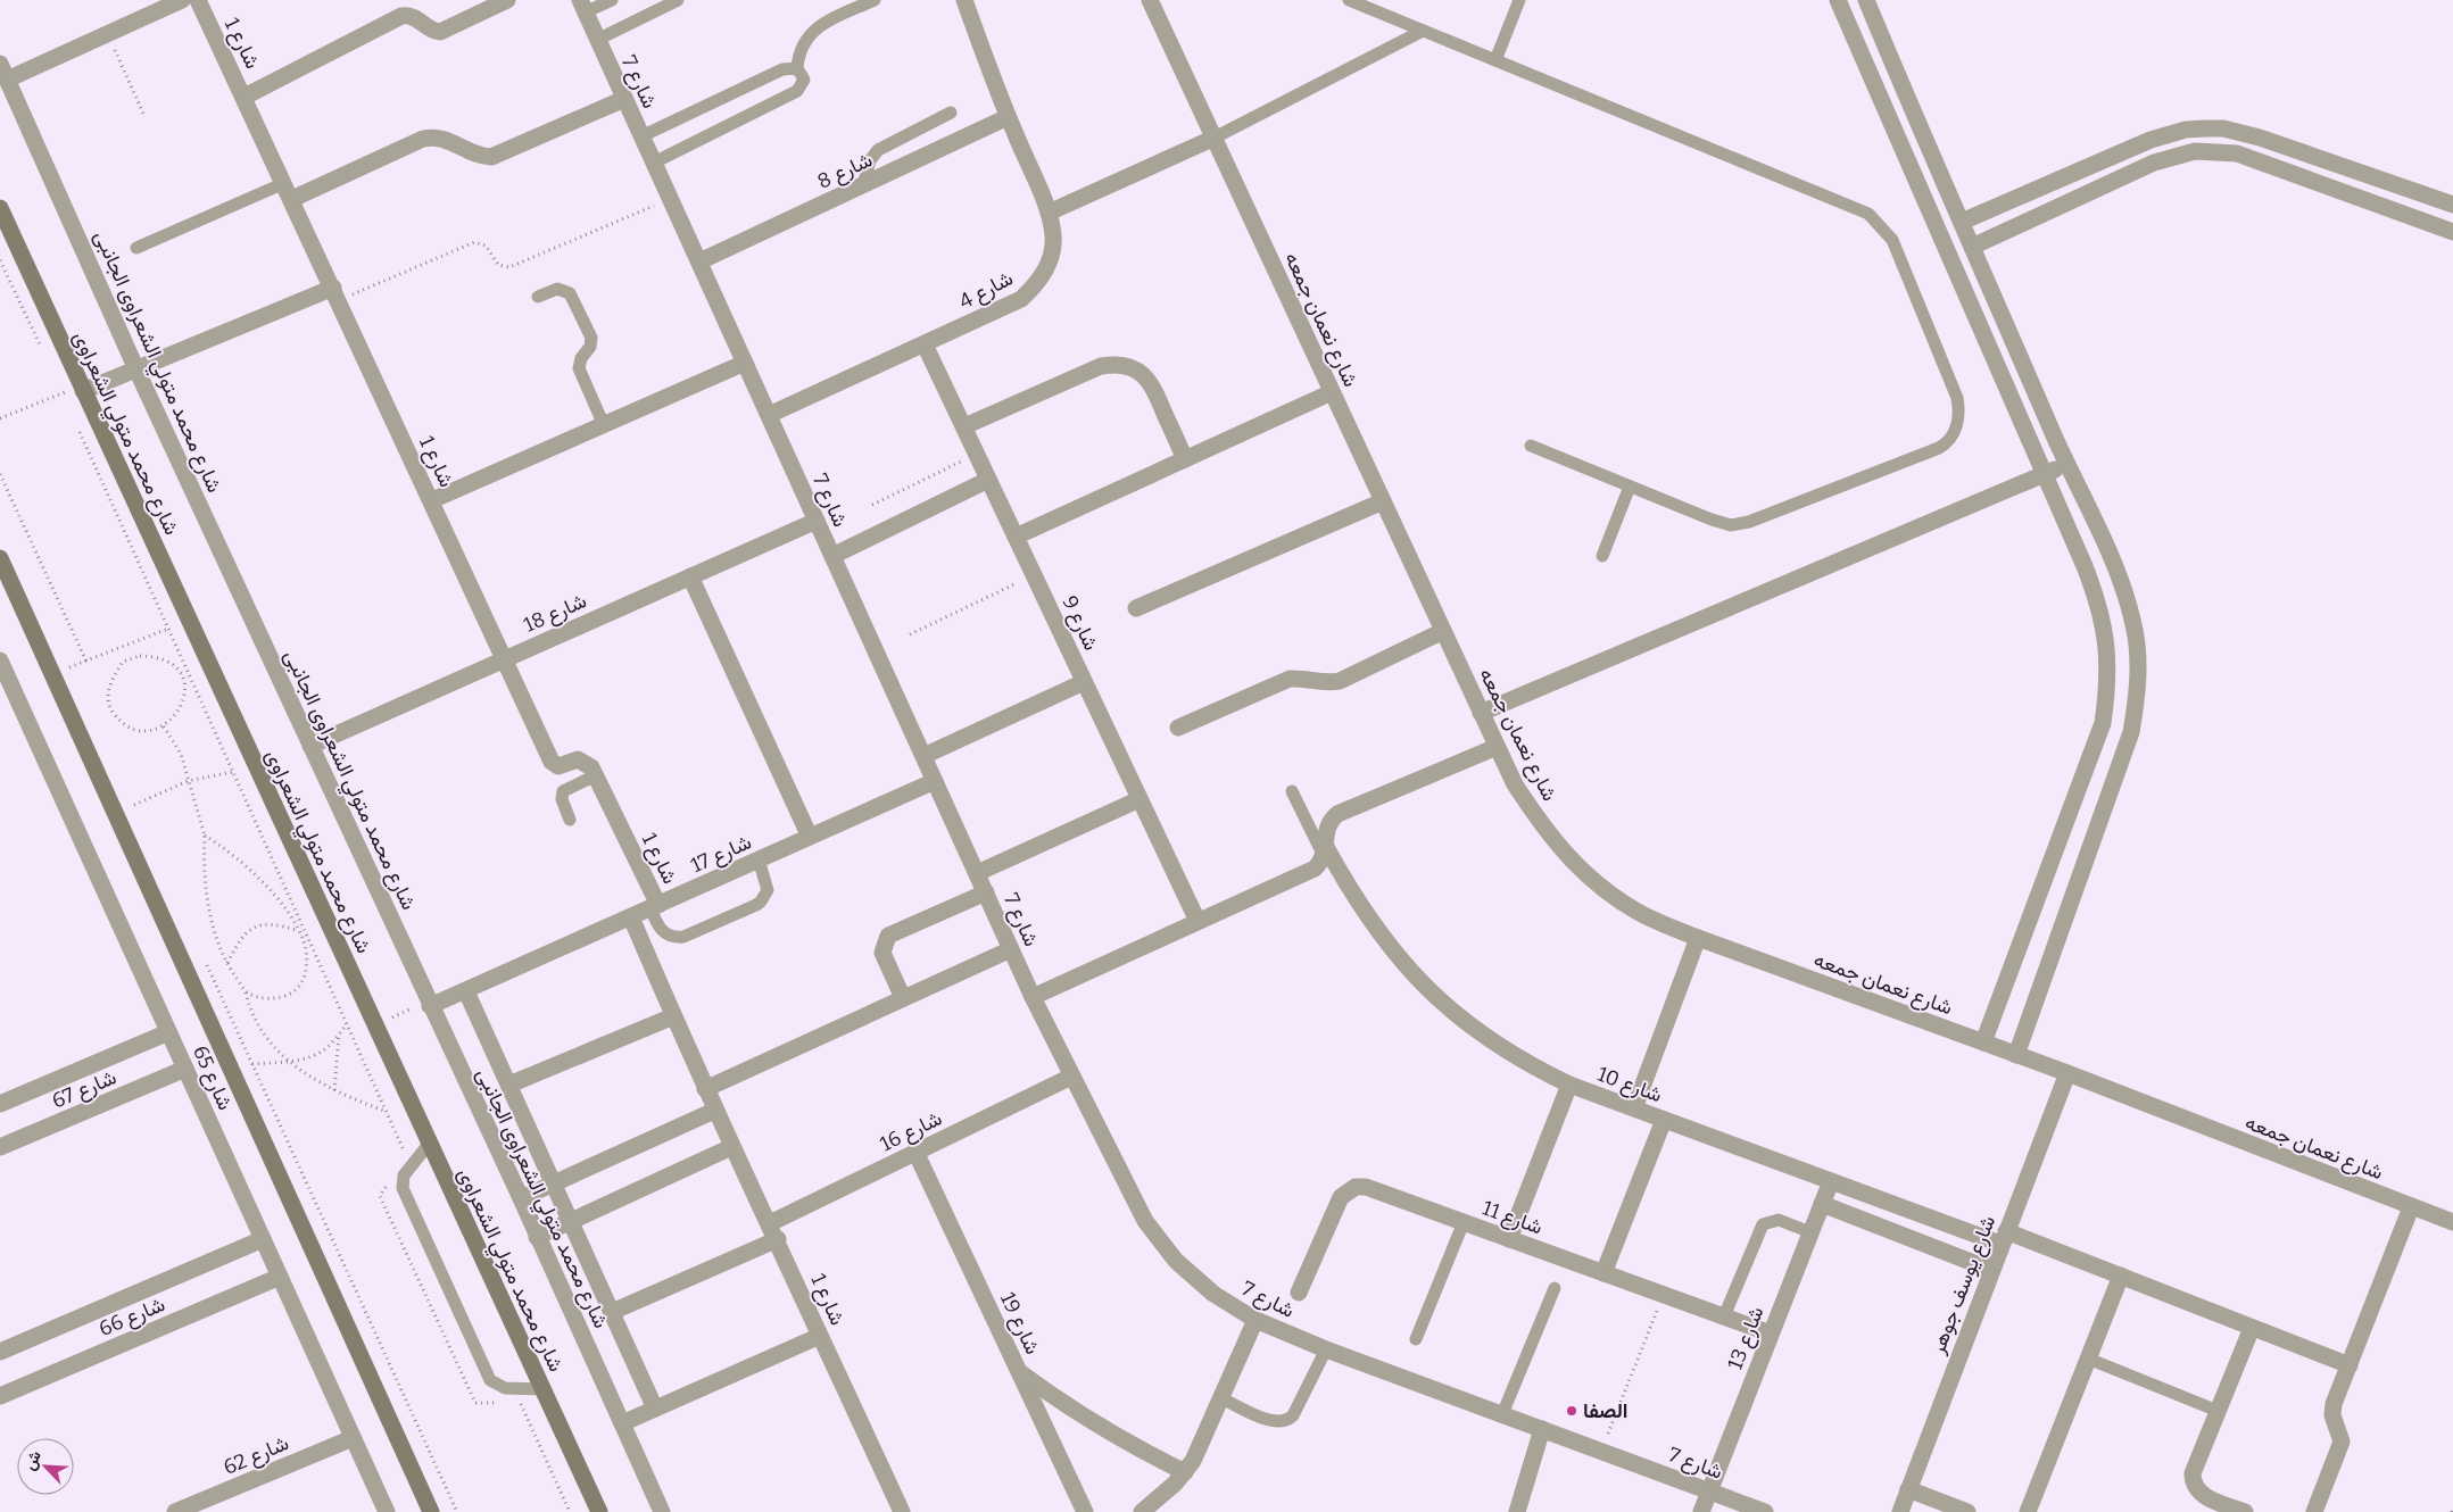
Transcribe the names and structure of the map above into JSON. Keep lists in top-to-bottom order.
{
  "streets": {
    "street": [
      "شارع 1",
      "شارع 7",
      "شارع 8",
      "شارع 4",
      "شارع نعمان جمعه",
      "شارع محمد متولي الشعراوى الجانبى",
      "شارع محمد متولي الشعراوى",
      "شارع 18",
      "شارع 9",
      "شارع 17",
      "شارع 65",
      "شارع 10",
      "شارع 67",
      "شارع 16",
      "شارع 11",
      "شارع يوسف جوهر",
      "شارع 66",
      "شارع 19",
      "شارع 13",
      "شارع 62"
    ]
  },
  "crossings": [
    ["شارع 1", "شارع 18"],
    ["شارع 1", "شارع 17"],
    ["شارع 1", "شارع 16"],
    ["شارع 7", "شارع 8"],
    ["شارع 7", "شارع 4"],
    ["شارع 7", "شارع 18"],
    ["شارع 7", "شارع 17"],
    ["شارع 7", "شارع 16"],
    ["شارع 7", "شارع 13"],
    ["شارع 8", "شارع 4"],
    ["شارع 4", "شارع 9"],
    ["شارع نعمان جمعه", "شارع يوسف جوهر"],
    ["شارع محمد متولي الشعراوى الجانبى", "شارع 18"],
    ["شارع محمد متولي الشعراوى الجانبى", "شارع 17"],
    ["شارع 65", "شارع 67"],
    ["شارع 65", "شارع 66"],
    ["شارع 65", "شارع 62"],
    ["شارع 10", "شارع يوسف جوهر"],
    ["شارع 10", "شارع 13"],
    ["شارع 16", "شارع 19"],
    ["شارع 11", "شارع 13"]
  ],
  "places": ["الصفا"],
  "north": "top left"
}
